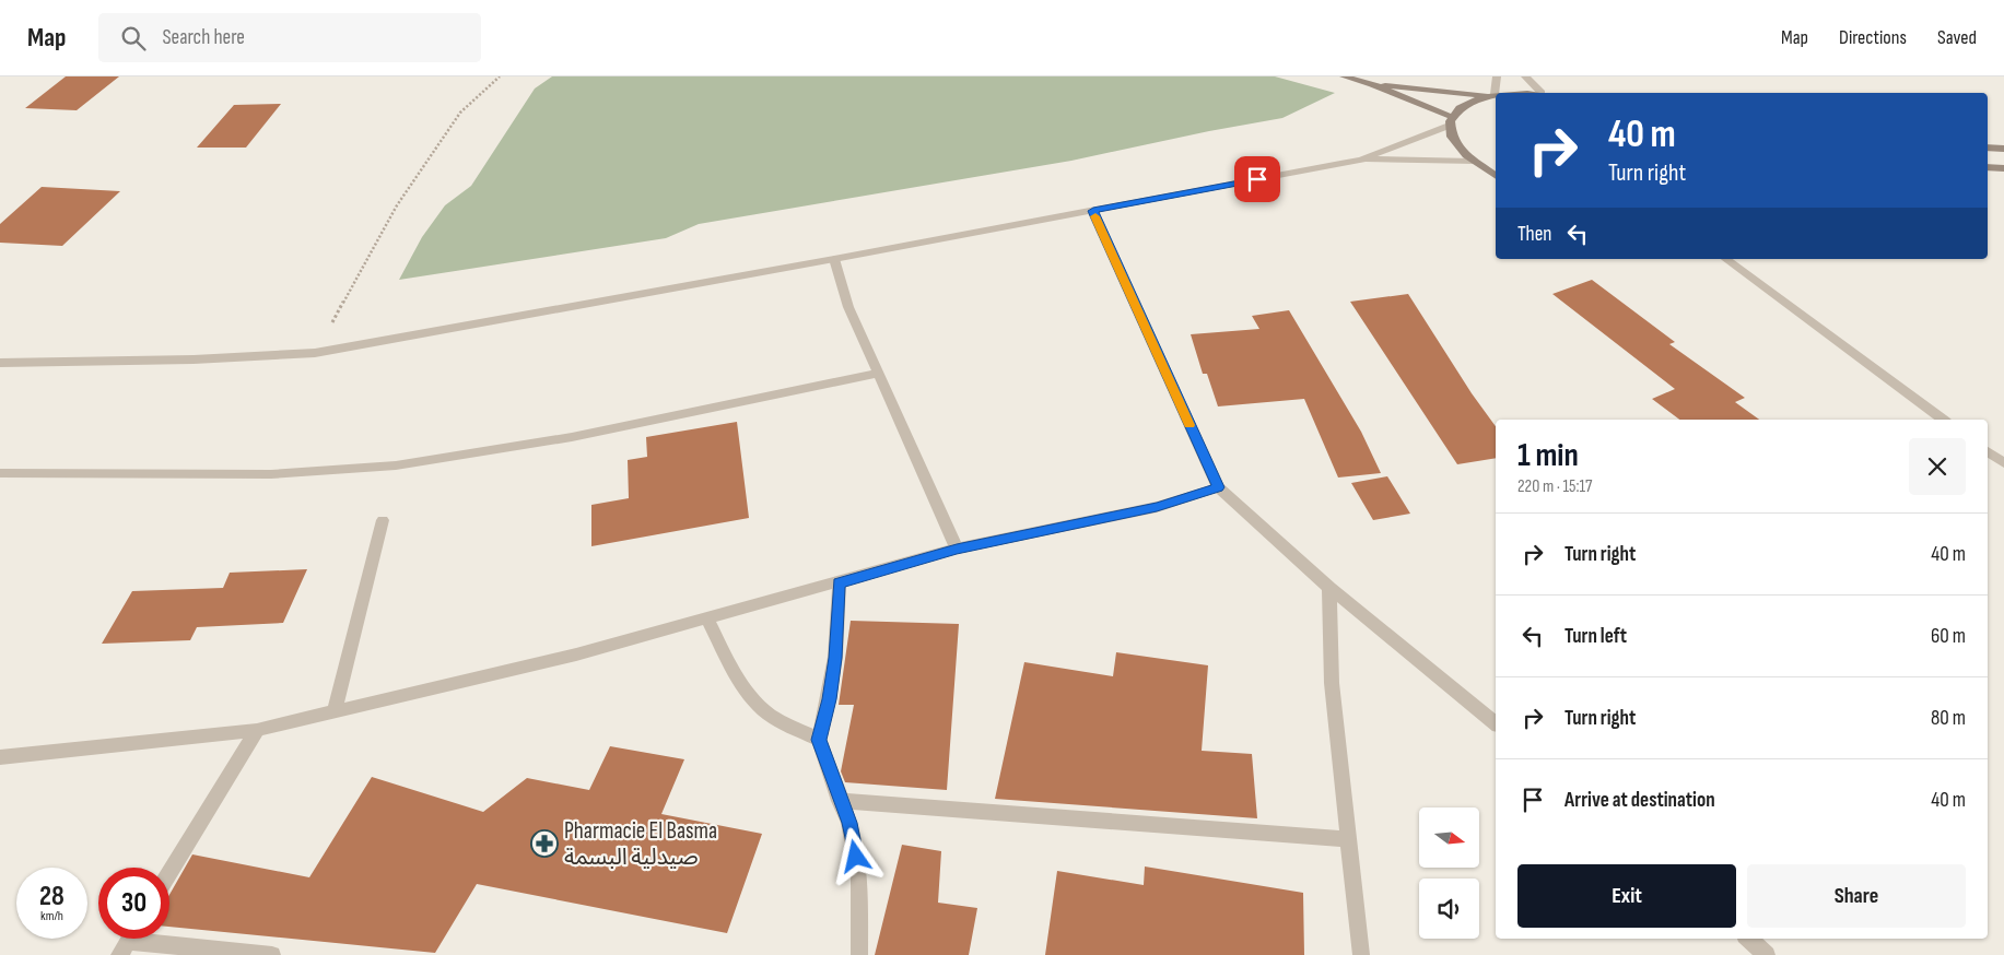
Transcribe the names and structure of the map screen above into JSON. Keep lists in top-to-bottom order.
{
  "places": {
    "pharmacy": ["Pharmacie El Basma صيدلية البسمة"]
  },
  "north": "right",
  "page": {
    "header": "Map",
    "search": "Search here",
    "nav": ["Map", "Directions", "Saved"],
    "turn": ["40 m", "Turn right"],
    "then": "Then",
    "heading": ["1 min", "220 m · 15:17"],
    "list": [
      {
        "name": "Turn right",
        "value": "40 m"
      },
      {
        "name": "Turn left",
        "value": "60 m"
      },
      {
        "name": "Turn right",
        "value": "80 m"
      },
      {
        "name": "Arrive at destination",
        "value": "40 m"
      }
    ],
    "buttons": ["Exit", "Share"],
    "speed": "28 km/h",
    "limit": "30"
  }
}
